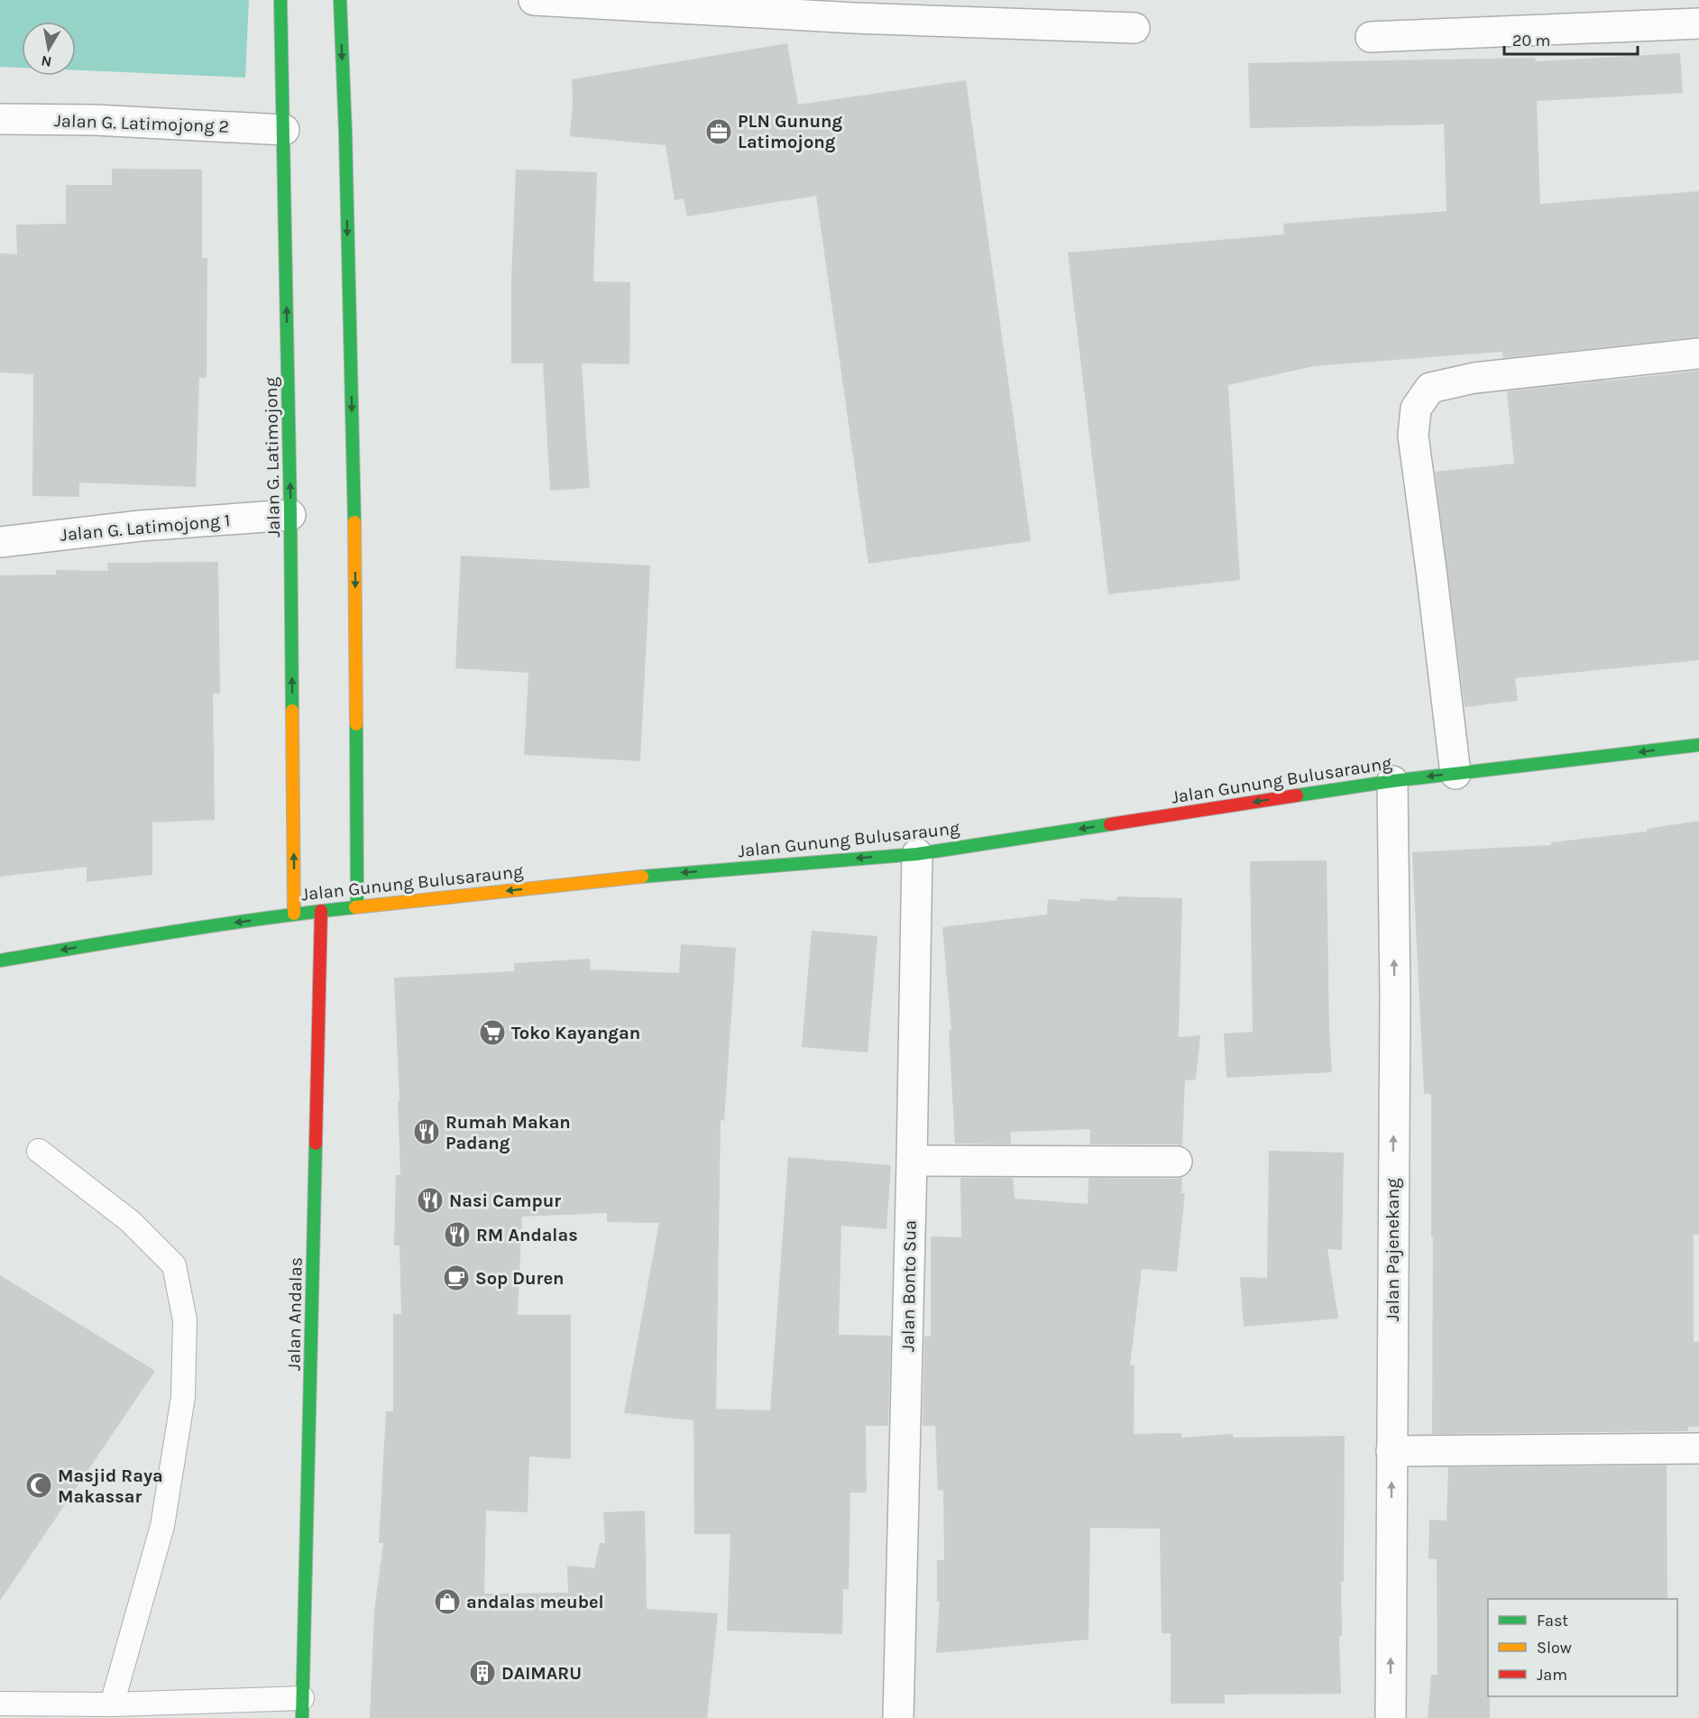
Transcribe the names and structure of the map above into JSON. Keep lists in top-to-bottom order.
{
  "streets": {
    "main road": ["Jalan G. Latimojong", "Jalan Gunung Bulusaraung", "Jalan Andalas"],
    "street": [
      "Jalan G. Latimojong 2",
      "Jalan G. Latimojong 1",
      "Jalan Pajenekang",
      "Jalan Bonto Sua"
    ]
  },
  "crossings": [
    ["Jalan G. Latimojong 2", "Jalan G. Latimojong"],
    ["Jalan G. Latimojong", "Jalan G. Latimojong 1"],
    ["Jalan G. Latimojong", "Jalan Gunung Bulusaraung"],
    ["Jalan Gunung Bulusaraung", "Jalan Pajenekang"],
    ["Jalan Gunung Bulusaraung", "Jalan Bonto Sua"],
    ["Jalan Gunung Bulusaraung", "Jalan Andalas"]
  ],
  "one_way": ["Jalan Gunung Bulusaraung", "Jalan Pajenekang"],
  "places": {
    "office": ["PLN Gunung Latimojong"],
    "supermarket": ["Toko Kayangan"],
    "restaurant": ["Rumah Makan Padang", "Nasi Campur", "RM Andalas"],
    "cafe": ["Sop Duren"],
    "mosque": ["Masjid Raya Makassar"],
    "shop": ["andalas meubel"],
    "building": ["DAIMARU"]
  },
  "legend": ["Fast", "Slow", "Jam"],
  "scale_bar": "20 m",
  "north": "bottom"
}
